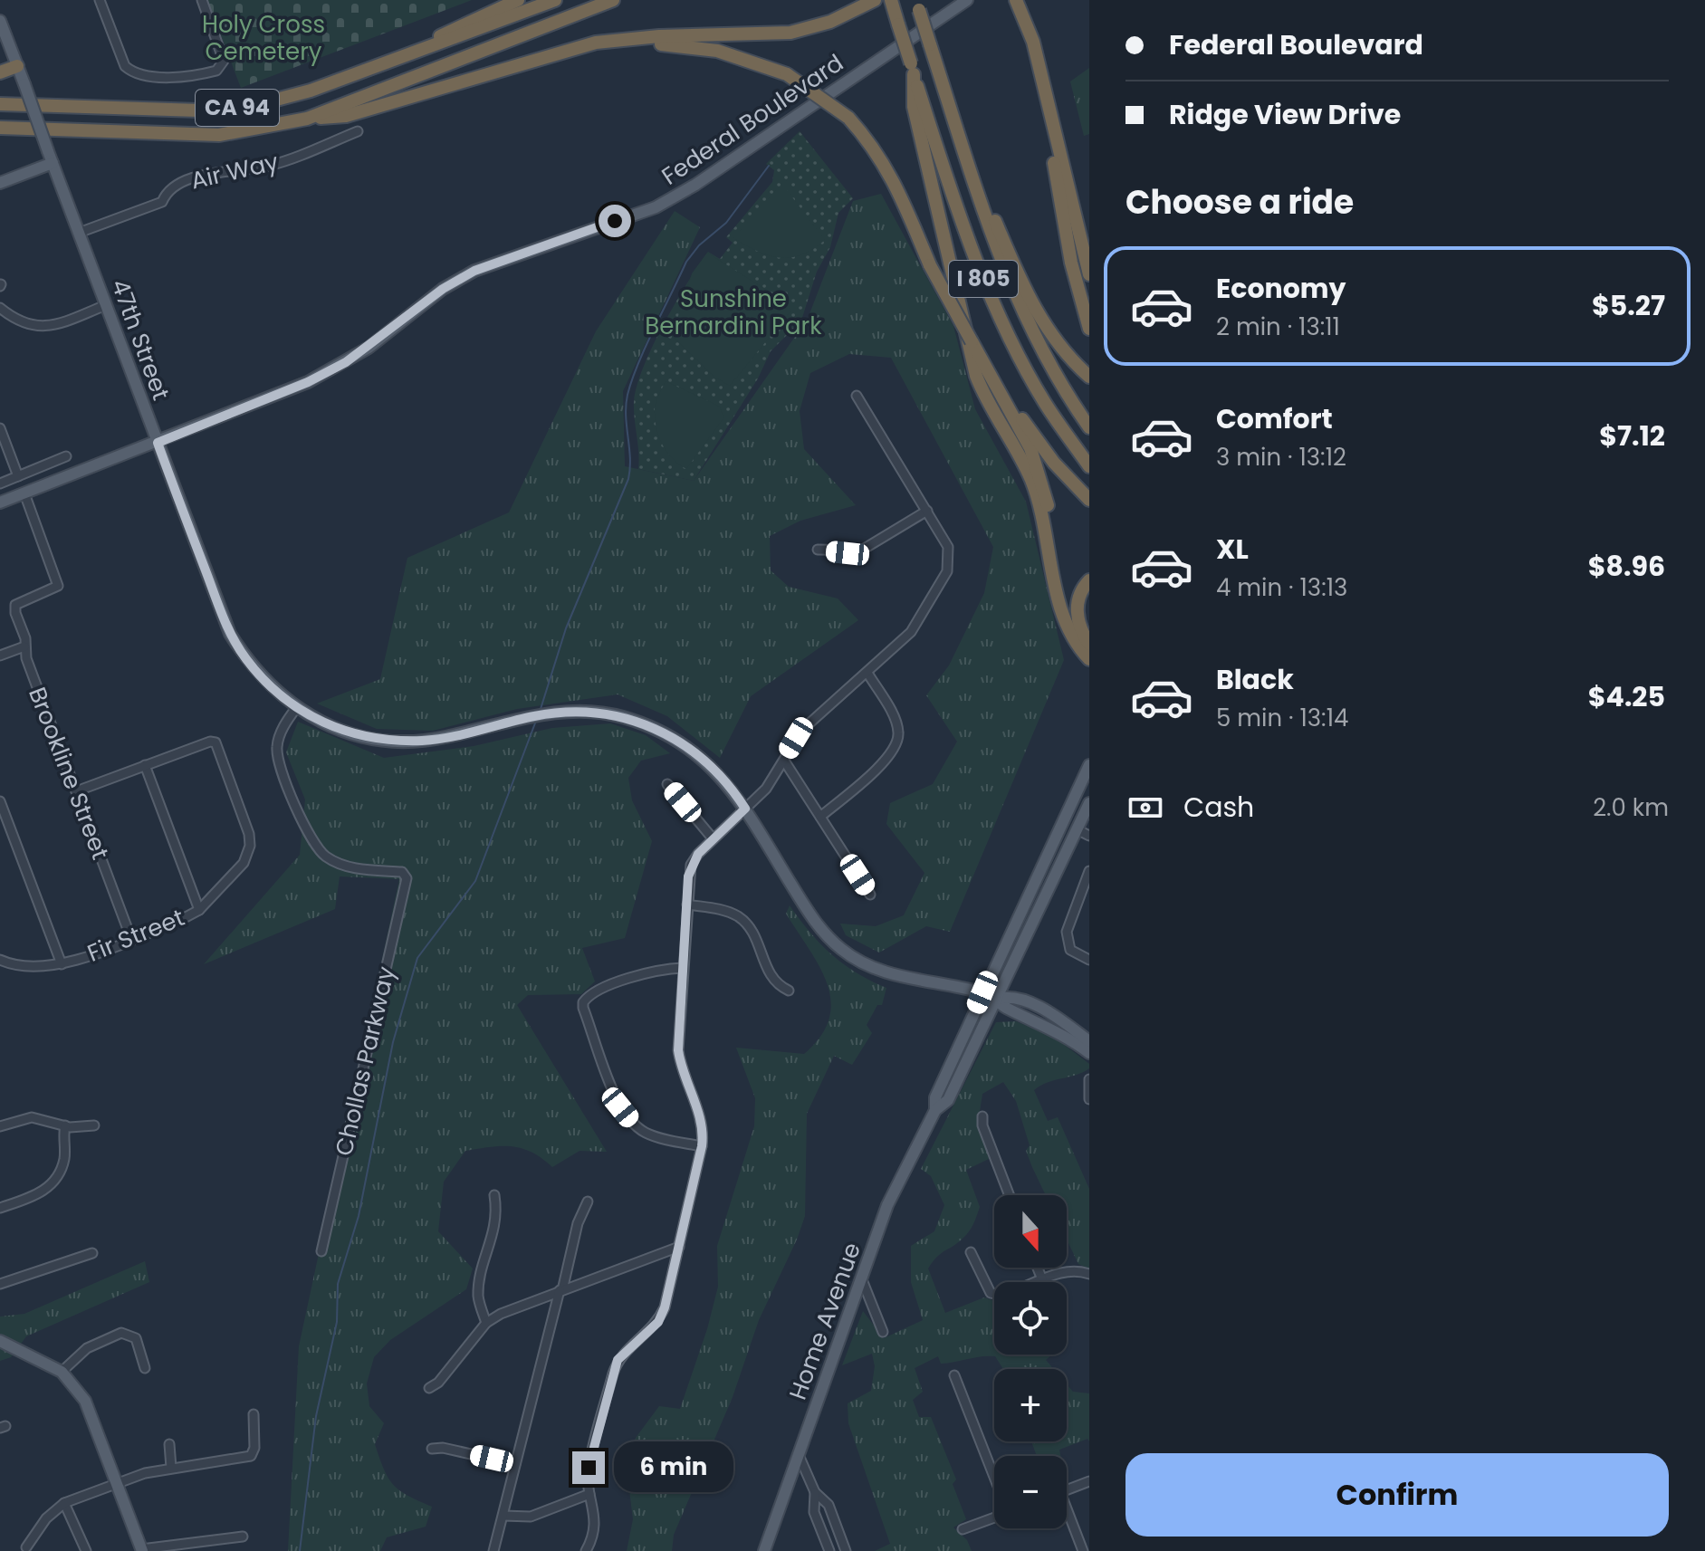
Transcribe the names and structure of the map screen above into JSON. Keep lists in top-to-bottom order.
{
  "streets": {
    "highway": ["CA 94", "I 805"],
    "main road": ["Federal Boulevard", "47th Street", "Home Avenue"],
    "street": [
      "Air Way",
      "Brookline Street",
      "Fir Street",
      "Chollas Parkway"
    ]
  },
  "crossings": [
    ["Federal Boulevard", "47th Street"],
    ["Federal Boulevard", "Brookline Street"],
    ["Air Way", "47th Street"],
    ["47th Street", "Chollas Parkway"],
    ["47th Street", "Home Avenue"],
    ["Brookline Street", "Fir Street"]
  ],
  "parks": ["Holy Cross Cemetery", "Sunshine Bernardini Park"],
  "north": "bottom",
  "page": {
    "banner": ["Federal Boulevard", "Ridge View Drive"],
    "heading": "Choose a ride",
    "list": [
      {
        "name": "Economy",
        "note": "2 min · 13:11",
        "value": "$5.27"
      },
      {
        "name": "Comfort",
        "note": "3 min · 13:12",
        "value": "$7.12"
      },
      {
        "name": "XL",
        "note": "4 min · 13:13",
        "value": "$8.96"
      },
      {
        "name": "Black",
        "note": "5 min · 13:14",
        "value": "$4.25"
      }
    ],
    "pay": ["Cash", "2.0 km"],
    "map_buttons": ["+", "−"],
    "buttons": "Confirm",
    "bubble": "6 min"
  }
}
